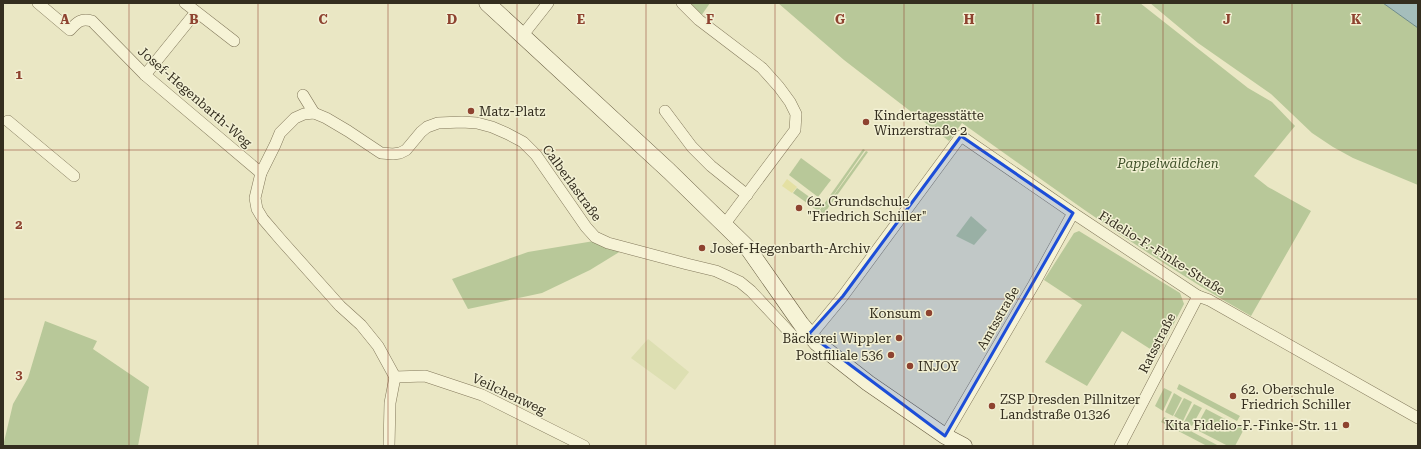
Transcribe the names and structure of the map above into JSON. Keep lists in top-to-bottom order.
{
  "streets": {
    "street": [
      "Josef-Hegenbarth-Weg",
      "Calberlastraße",
      "Fidelio-F.-Finke-Straße",
      "Amtsstraße",
      "Ratsstraße",
      "Veilchenweg"
    ]
  },
  "crossings": [
    ["Calberlastraße", "Fidelio-F.-Finke-Straße"],
    ["Fidelio-F.-Finke-Straße", "Amtsstraße"],
    ["Fidelio-F.-Finke-Straße", "Ratsstraße"]
  ],
  "parks": ["Pappelwäldchen"],
  "places": [
    "Matz-Platz",
    "Kindertagesstätte Winzerstraße 2",
    "62. Grundschule \"Friedrich Schiller\"",
    "Josef-Hegenbarth-Archiv",
    "Konsum",
    "Bäckerei Wippler",
    "Postfiliale 536",
    "INJOY",
    "62. Oberschule Friedrich Schiller",
    "ZSP Dresden Pillnitzer Landstraße 01326",
    "Kita Fidelio-F.-Finke-Str. 11"
  ],
  "grid": {
    "columns": [
      "A",
      "B",
      "C",
      "D",
      "E",
      "F",
      "G",
      "H",
      "I",
      "J",
      "K"
    ],
    "rows": ["1", "2", "3"]
  }
}
